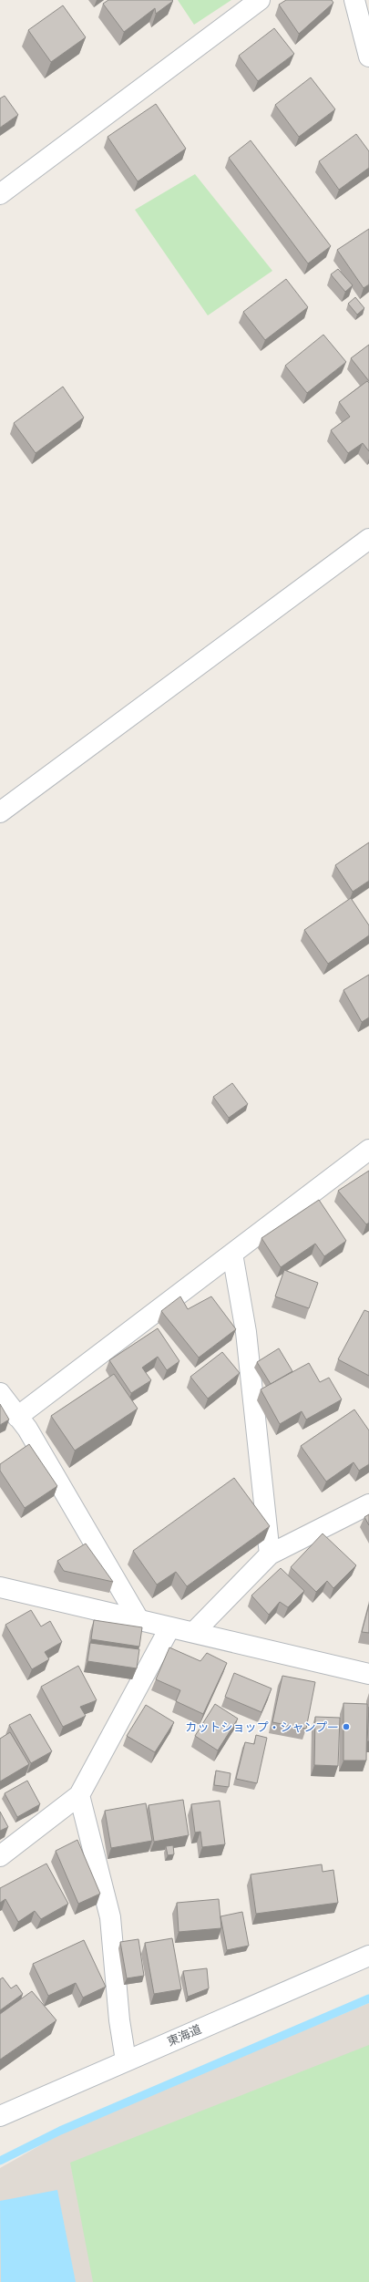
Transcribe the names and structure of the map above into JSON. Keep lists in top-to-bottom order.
{
  "streets": {
    "street": ["東海道"]
  },
  "places": ["カットショップ・シャンプー"]
}
